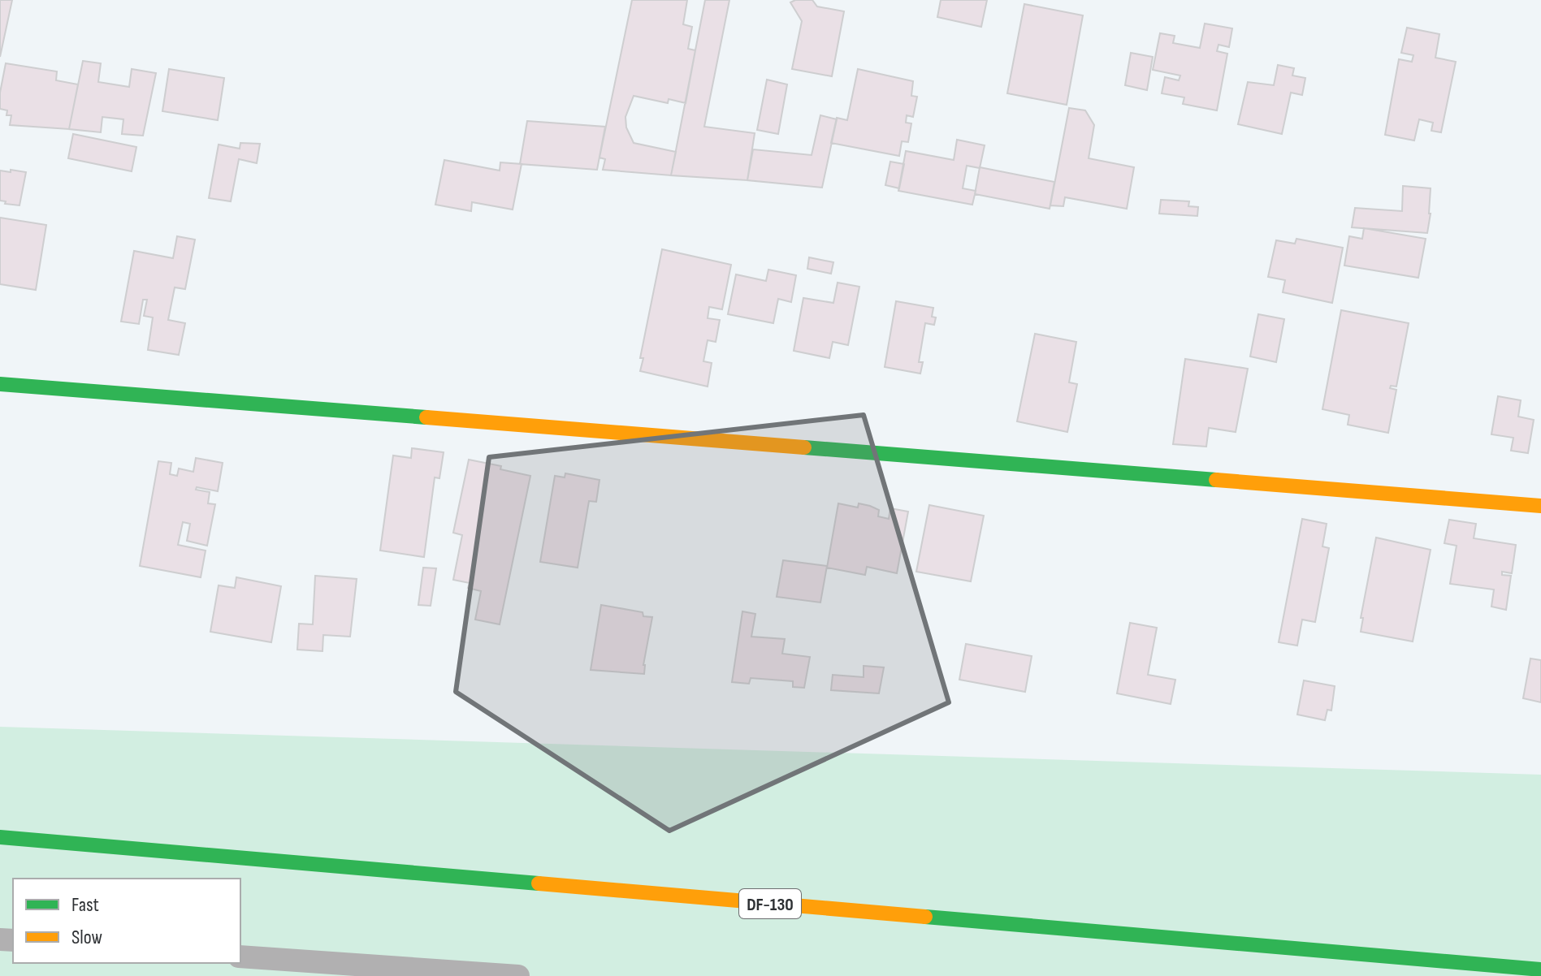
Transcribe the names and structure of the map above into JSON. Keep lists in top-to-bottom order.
{
  "streets": {
    "main road": ["DF-130"]
  },
  "legend": ["Fast", "Slow"]
}
